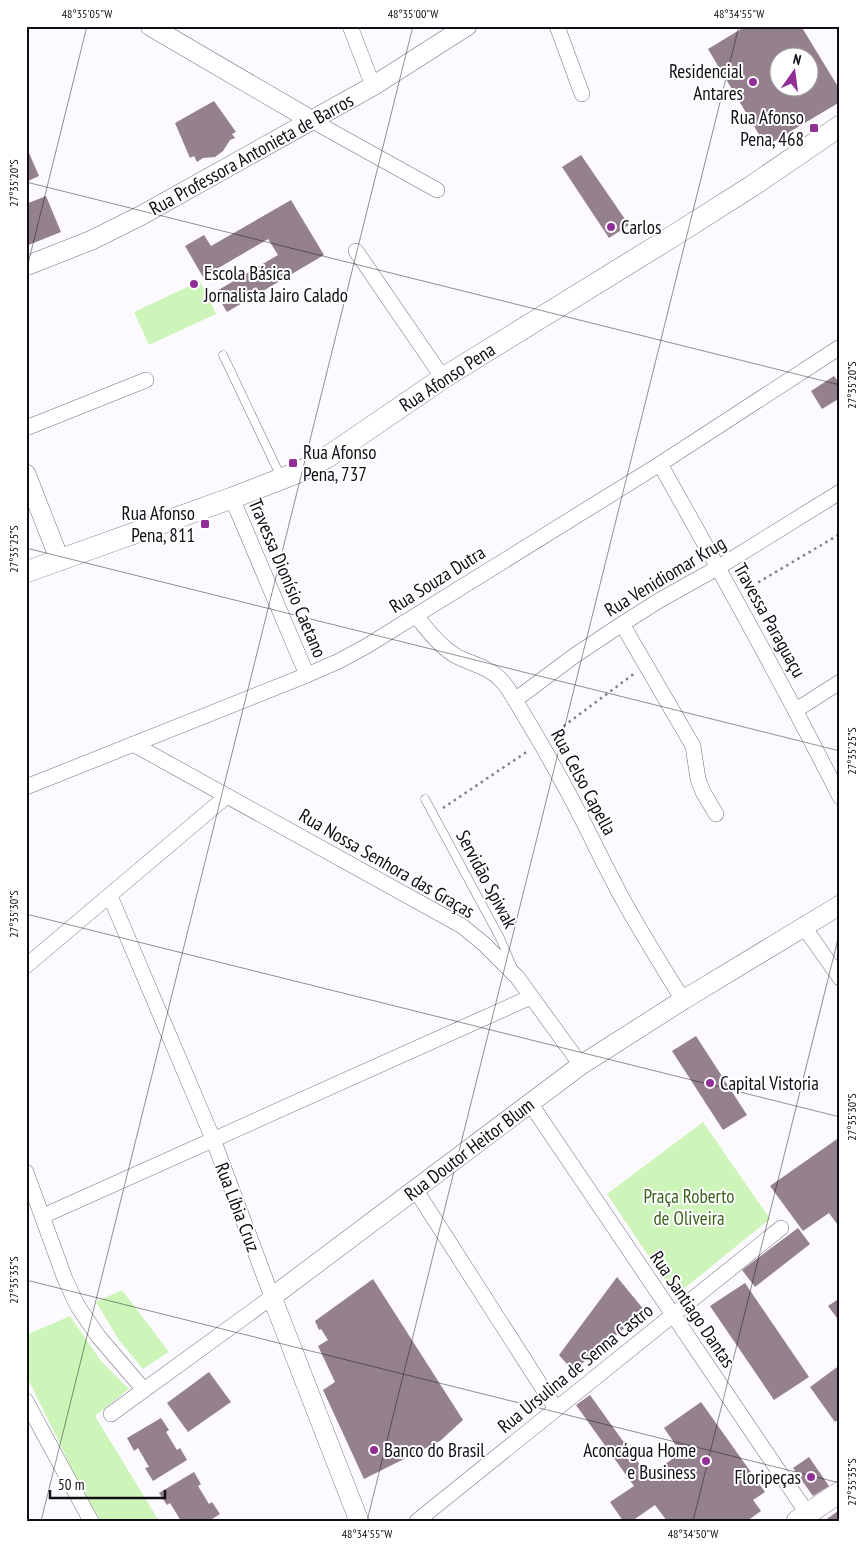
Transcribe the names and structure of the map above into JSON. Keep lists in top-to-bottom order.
{
  "streets": {
    "main road": ["Rua Afonso Pena"],
    "street": [
      "Rua Professora Antonieta de Barros",
      "Rua Venidiomar Krug",
      "Travessa Dionísio Caetano",
      "Rua Souza Dutra",
      "Travessa Paraguaçu",
      "Rua Celso Capella",
      "Rua Nossa Senhora das Graças",
      "Rua Doutor Heitor Blum",
      "Rua Líbia Cruz",
      "Rua Santiago Dantas",
      "Rua Ursulina de Senna Castro"
    ],
    "lane": ["Servidão Spiwak"]
  },
  "crossings": [
    ["Rua Afonso Pena", "Travessa Dionísio Caetano"],
    ["Rua Venidiomar Krug", "Travessa Paraguaçu"],
    ["Rua Venidiomar Krug", "Rua Celso Capella"],
    ["Travessa Dionísio Caetano", "Rua Souza Dutra"],
    ["Rua Souza Dutra", "Travessa Paraguaçu"],
    ["Rua Souza Dutra", "Rua Celso Capella"],
    ["Rua Souza Dutra", "Rua Nossa Senhora das Graças"],
    ["Rua Celso Capella", "Rua Doutor Heitor Blum"],
    ["Rua Nossa Senhora das Graças", "Servidão Spiwak"],
    ["Rua Nossa Senhora das Graças", "Rua Doutor Heitor Blum"],
    ["Rua Doutor Heitor Blum", "Rua Líbia Cruz"],
    ["Rua Doutor Heitor Blum", "Rua Santiago Dantas"],
    ["Rua Santiago Dantas", "Rua Ursulina de Senna Castro"]
  ],
  "parks": ["Praça Roberto de Oliveira"],
  "places": {
    "other": [
      "Residencial Antares",
      "Carlos",
      "Escola Básica Jornalista Jairo Calado",
      "Capital Vistoria",
      "Banco do Brasil",
      "Aconcágua Home e Business",
      "Floripeças"
    ],
    "transit": ["Rua Afonso Pena, 468", "Rua Afonso Pena, 737", "Rua Afonso Pena, 811"]
  },
  "scale_bar": "50 m",
  "north": "top",
  "coordinates": [
    "48°35'05\"W",
    "48°35'00\"W",
    "48°34'55\"W",
    "27°35'20\"S",
    "27°35'25\"S",
    "27°35'30\"S",
    "27°35'35\"S",
    "48°34'50\"W"
  ]
}
